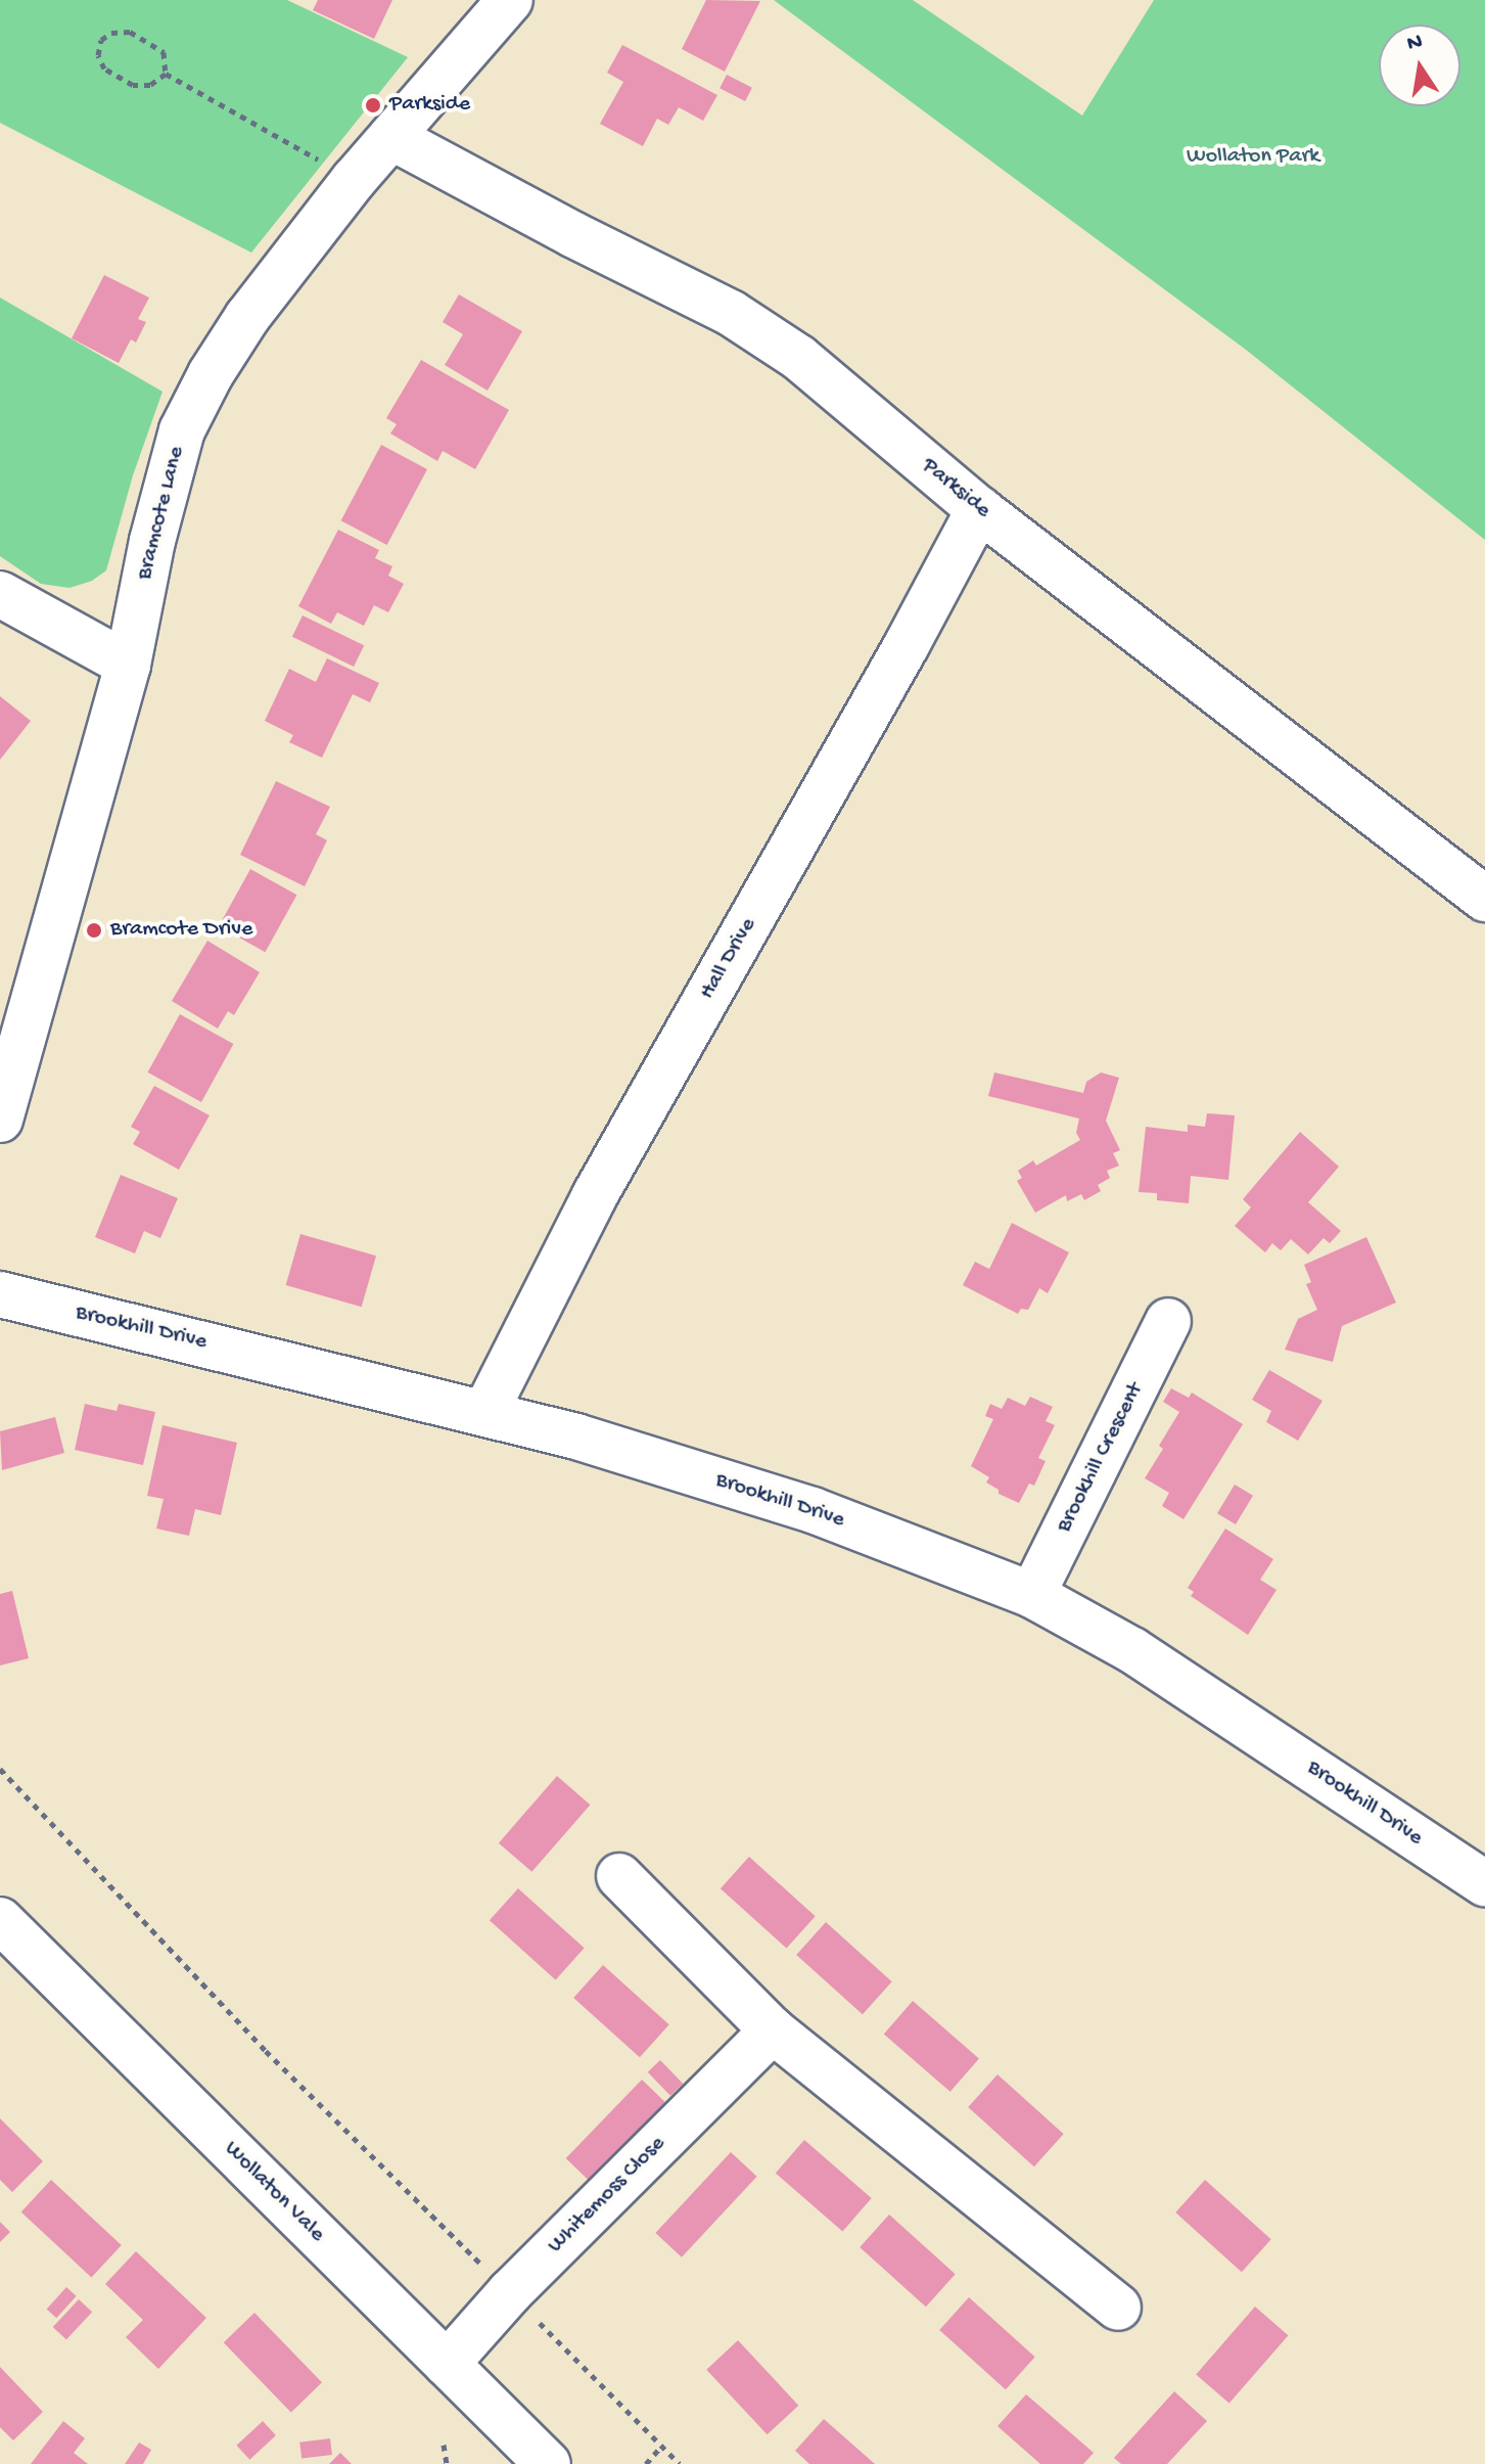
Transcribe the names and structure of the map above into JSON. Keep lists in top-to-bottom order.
{
  "streets": {
    "street": [
      "Parkside",
      "Bramcote Lane",
      "Hall Drive",
      "Brookhill Drive",
      "Brookhill Crescent",
      "Wollaton Vale",
      "Whitemoss Close"
    ]
  },
  "crossings": [
    ["Parkside", "Bramcote Lane"],
    ["Parkside", "Hall Drive"],
    ["Hall Drive", "Brookhill Drive"],
    ["Brookhill Drive", "Brookhill Crescent"],
    ["Wollaton Vale", "Whitemoss Close"]
  ],
  "parks": ["Wollaton Park"],
  "places": ["Parkside", "Bramcote Drive"],
  "north": "top"
}
